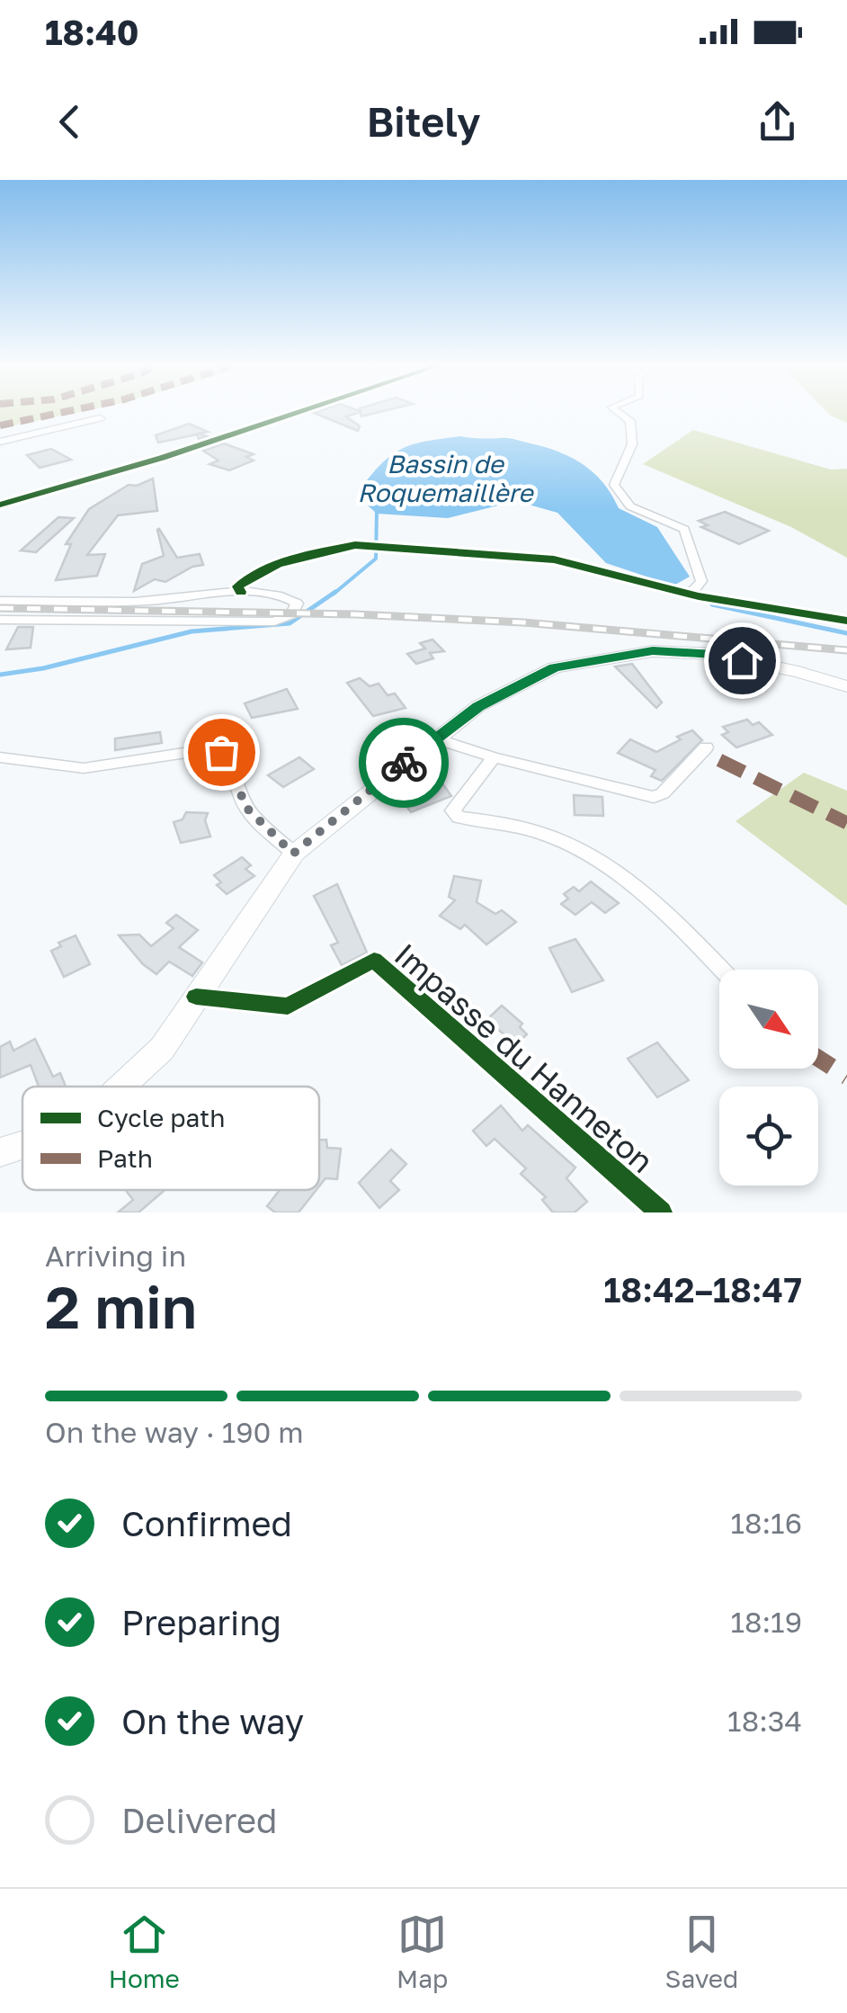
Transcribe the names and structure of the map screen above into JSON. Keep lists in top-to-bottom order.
{
  "streets": {
    "street": ["Impasse du Hanneton"]
  },
  "water": ["Bassin de Roquemaillère"],
  "legend": ["Cycle path", "Path"],
  "north": "bottom right",
  "page": {
    "status": "18:40",
    "header": "Bitely",
    "heading": ["2 min", "Arriving in", "18:42–18:47"],
    "bar": "On the way · 190 m",
    "list": [
      ["Confirmed", "18:16"],
      ["Preparing", "18:19"],
      ["On the way", "18:34"],
      "Delivered"
    ],
    "tabs": ["Home", "Map", "Saved"]
  }
}
